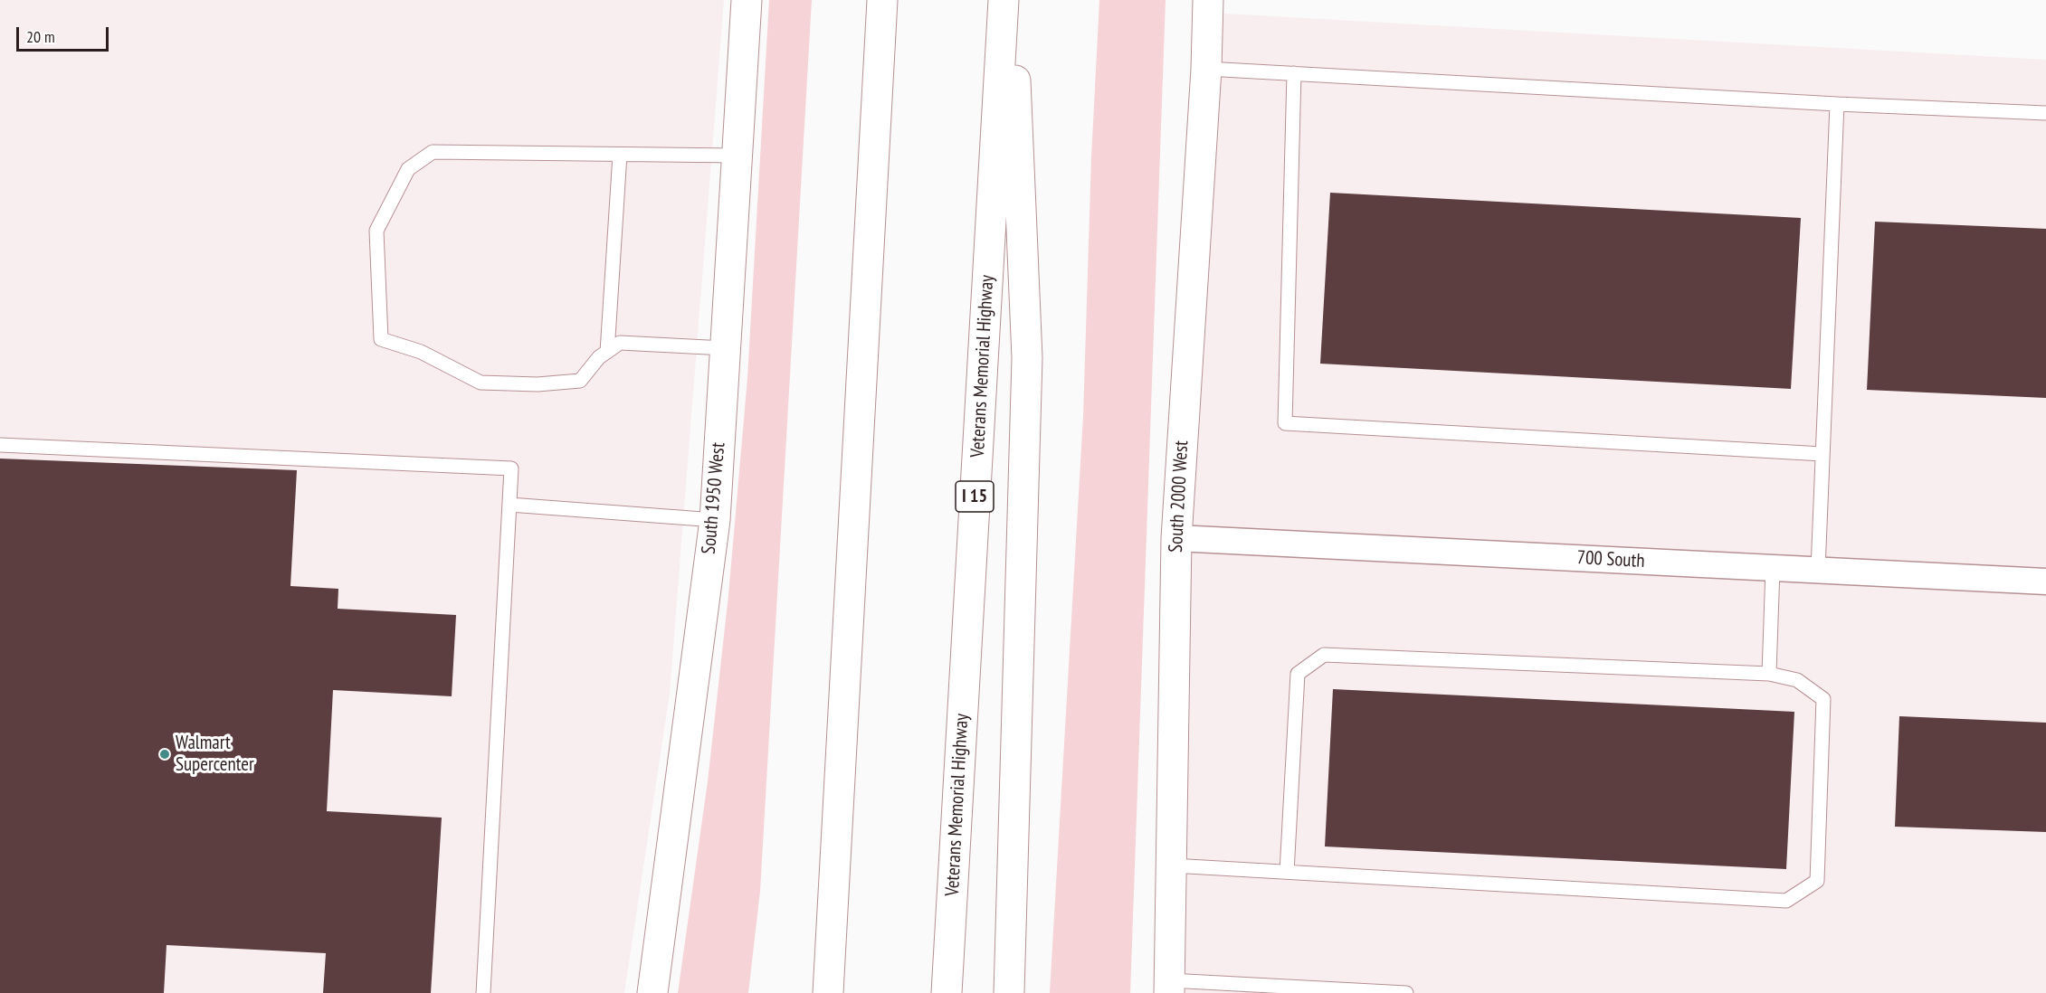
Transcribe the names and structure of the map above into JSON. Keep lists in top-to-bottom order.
{
  "streets": {
    "main road": [
      "Veterans Memorial Highway",
      "I 15",
      "South 2000 West",
      "South 1950 West"
    ],
    "street": ["700 South"]
  },
  "crossings": [
    ["South 2000 West", "700 South"]
  ],
  "places": ["Walmart Supercenter"],
  "scale_bar": "20 m"
}
